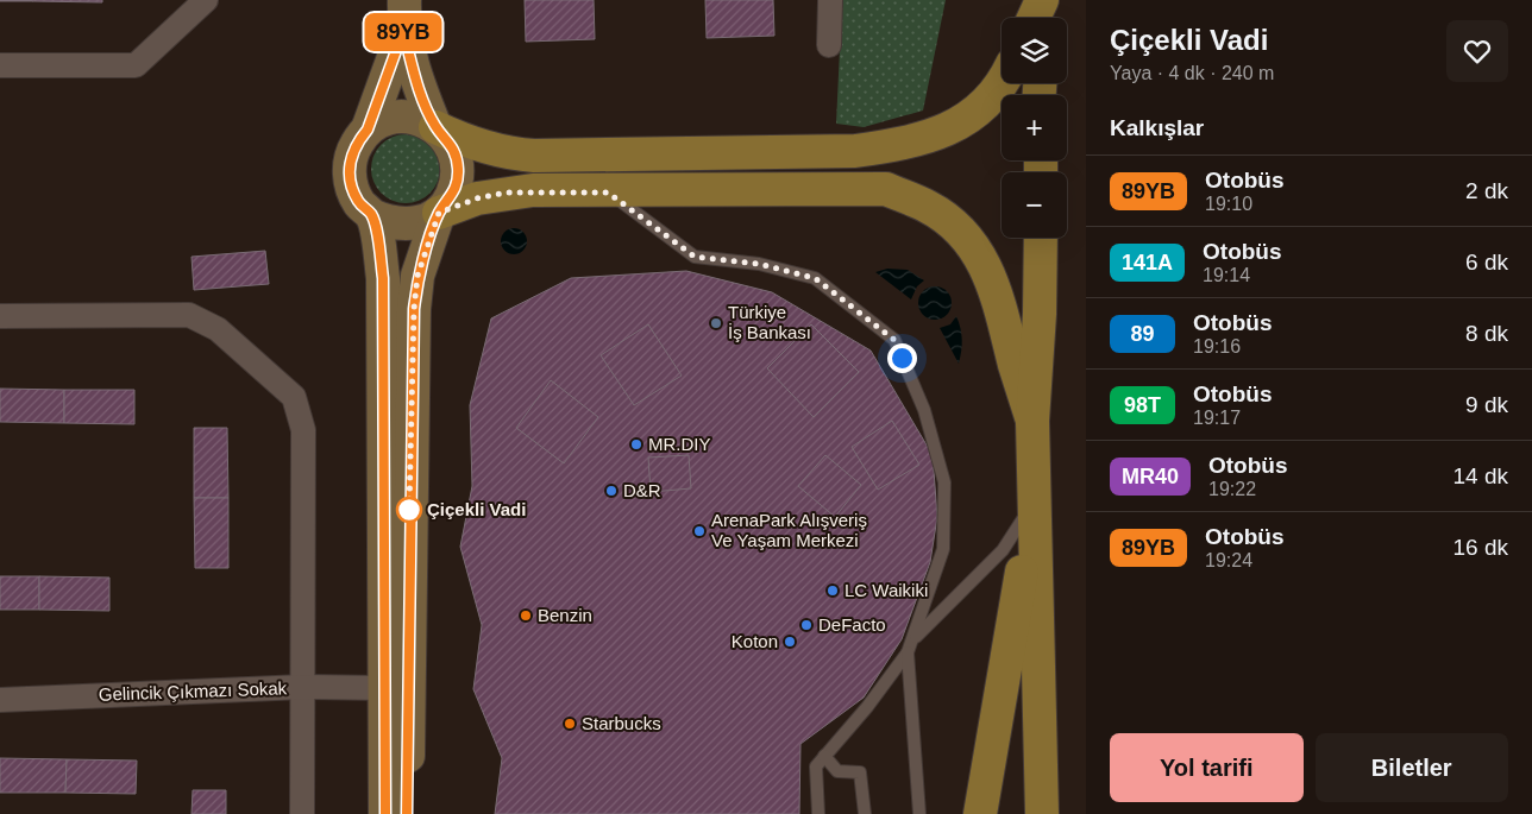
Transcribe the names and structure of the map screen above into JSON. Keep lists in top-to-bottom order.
{
  "streets": {
    "street": ["Gelincik Çıkmazı Sokak"]
  },
  "places": [
    "Türkiye İş Bankası",
    "MR.DIY",
    "D&R",
    "Çiçekli Vadi",
    "ArenaPark Alışveriş Ve Yaşam Merkezi",
    "LC Waikiki",
    "Benzin",
    "DeFacto",
    "Koton",
    "Starbucks"
  ],
  "lines": ["bus line 89YB"],
  "page": {
    "on_map": "89YB",
    "heading": [
      ["Çiçekli Vadi", "Yaya · 4 dk · 240 m"],
      "Kalkışlar"
    ],
    "map_buttons": ["+", "−"],
    "list": [
      {
        "mark": "89YB",
        "name": "Otobüs",
        "note": "19:10",
        "value": "2 dk"
      },
      {
        "mark": "141A",
        "name": "Otobüs",
        "note": "19:14",
        "value": "6 dk"
      },
      {
        "mark": "89",
        "name": "Otobüs",
        "note": "19:16",
        "value": "8 dk"
      },
      {
        "mark": "98T",
        "name": "Otobüs",
        "note": "19:17",
        "value": "9 dk"
      },
      {
        "mark": "MR40",
        "name": "Otobüs",
        "note": "19:22",
        "value": "14 dk"
      },
      {
        "mark": "89YB",
        "name": "Otobüs",
        "note": "19:24",
        "value": "16 dk"
      }
    ],
    "buttons": ["Yol tarifi", "Biletler"]
  }
}
